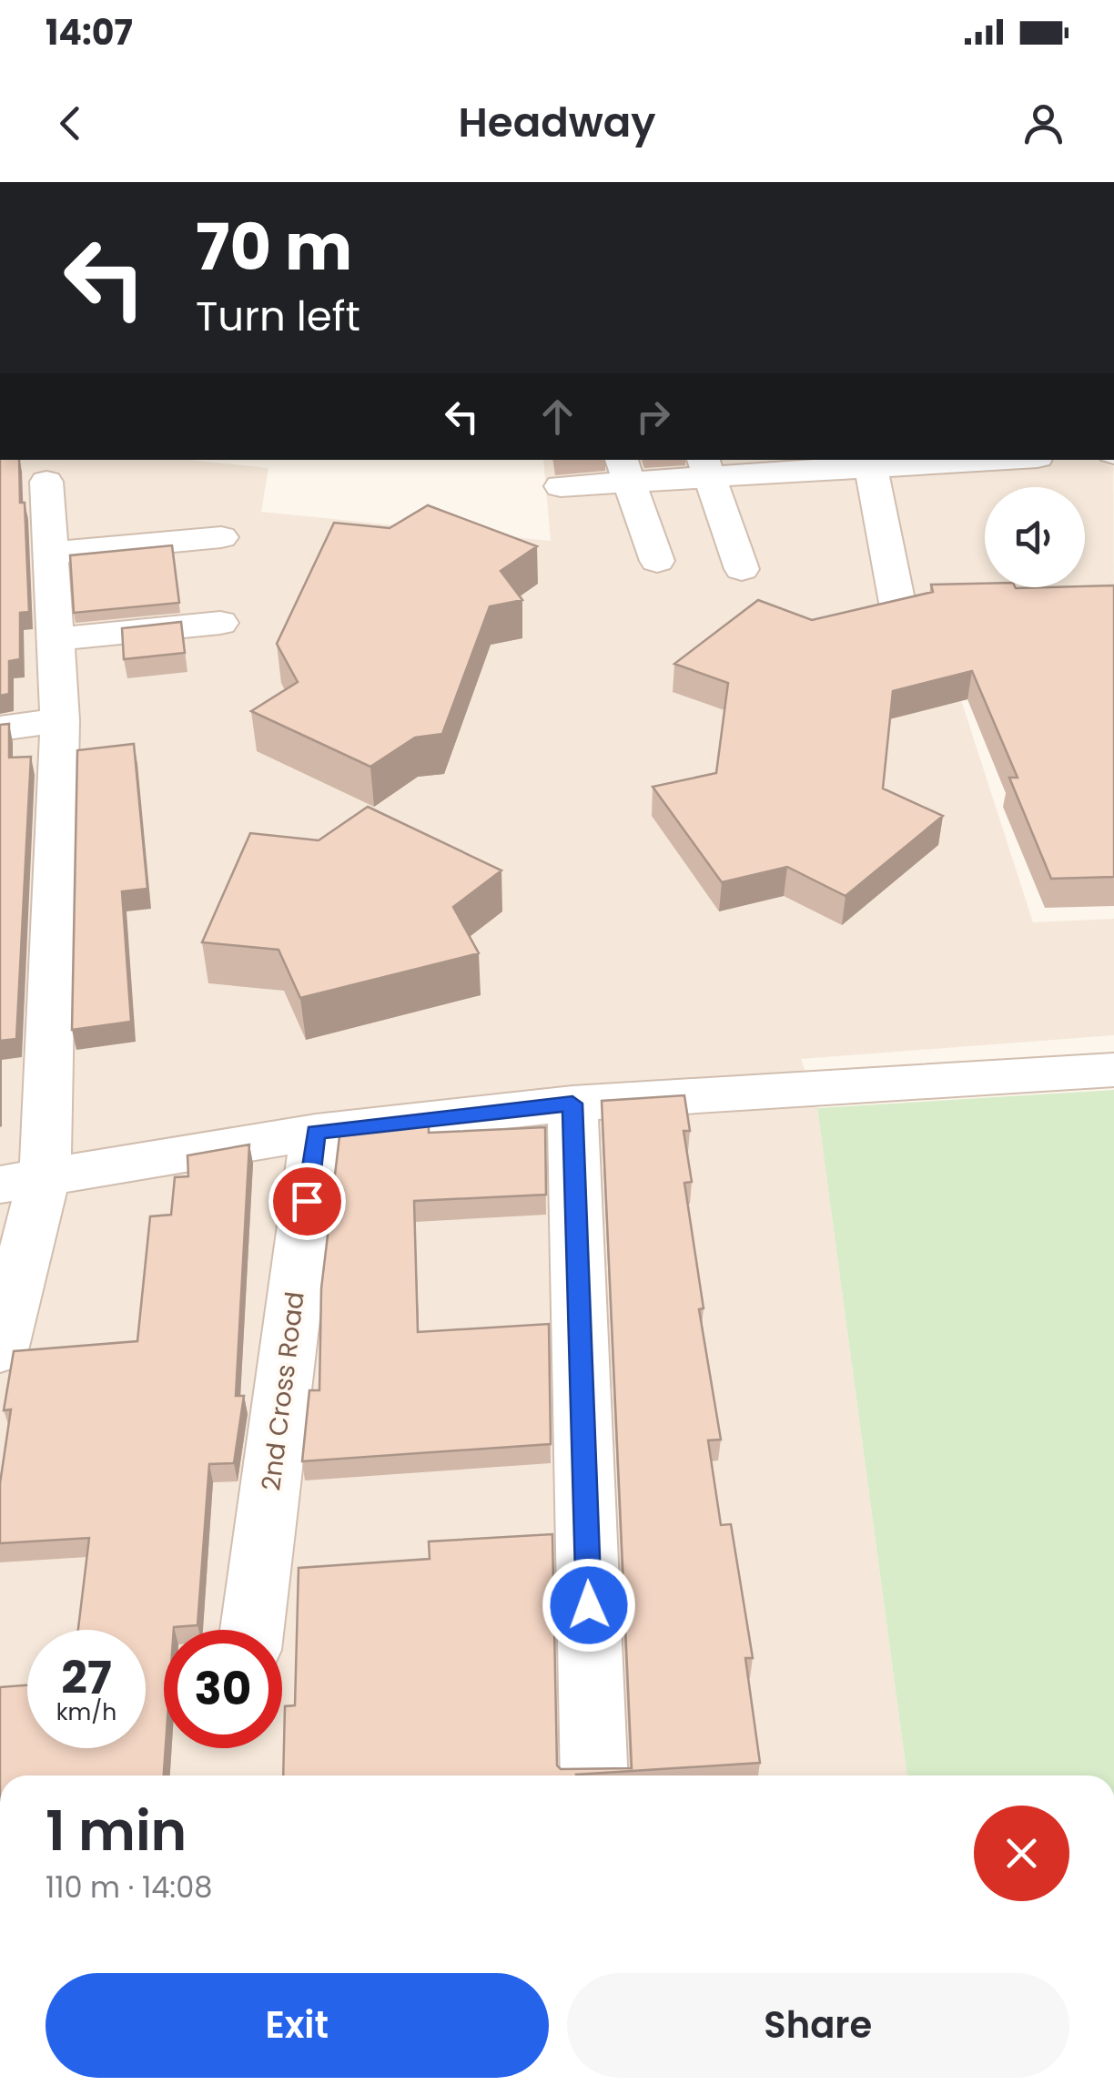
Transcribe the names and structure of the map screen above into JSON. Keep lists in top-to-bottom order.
{
  "streets": {
    "street": ["2nd Cross Road"]
  },
  "page": {
    "status": "14:07",
    "header": "Headway",
    "turn": ["70 m", "Turn left"],
    "speed": "27 km/h",
    "limit": "30",
    "heading": ["1 min", "110 m · 14:08"],
    "buttons": ["Exit", "Share"]
  }
}
